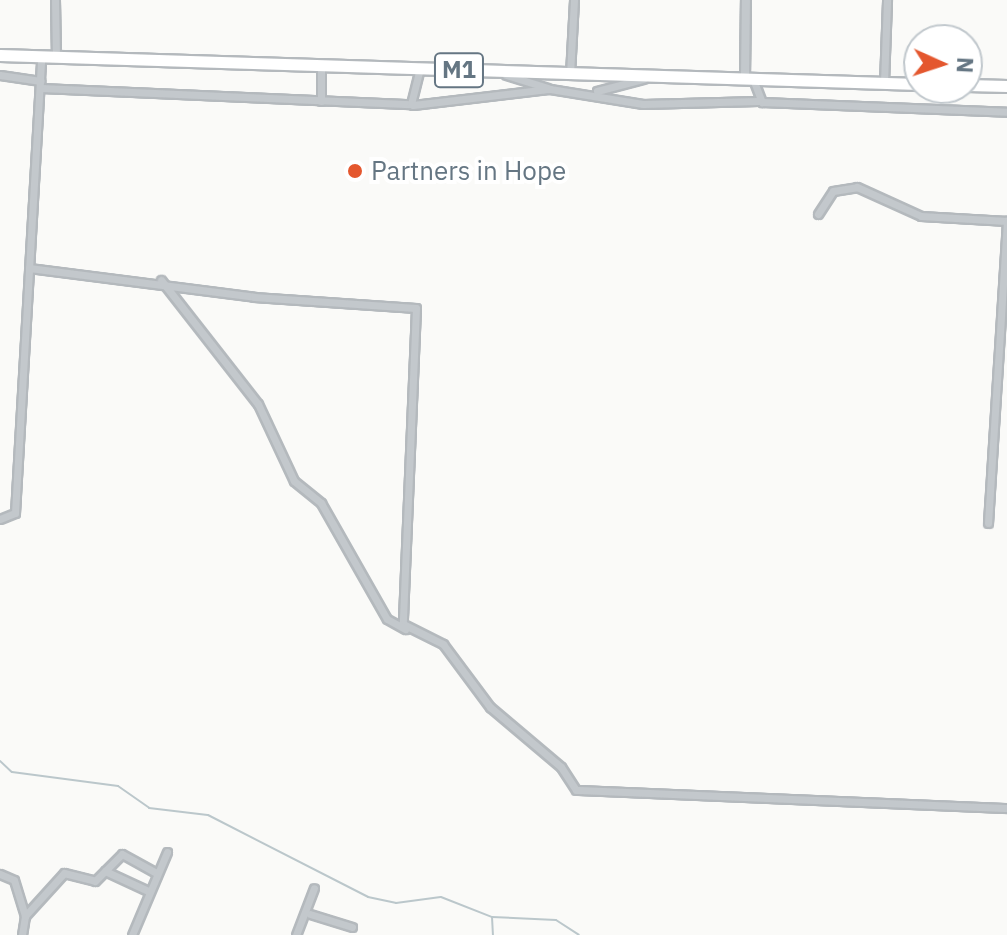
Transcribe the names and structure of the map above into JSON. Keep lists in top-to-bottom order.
{
  "streets": {
    "highway": ["M1"]
  },
  "places": ["Partners in Hope"],
  "north": "right"
}
